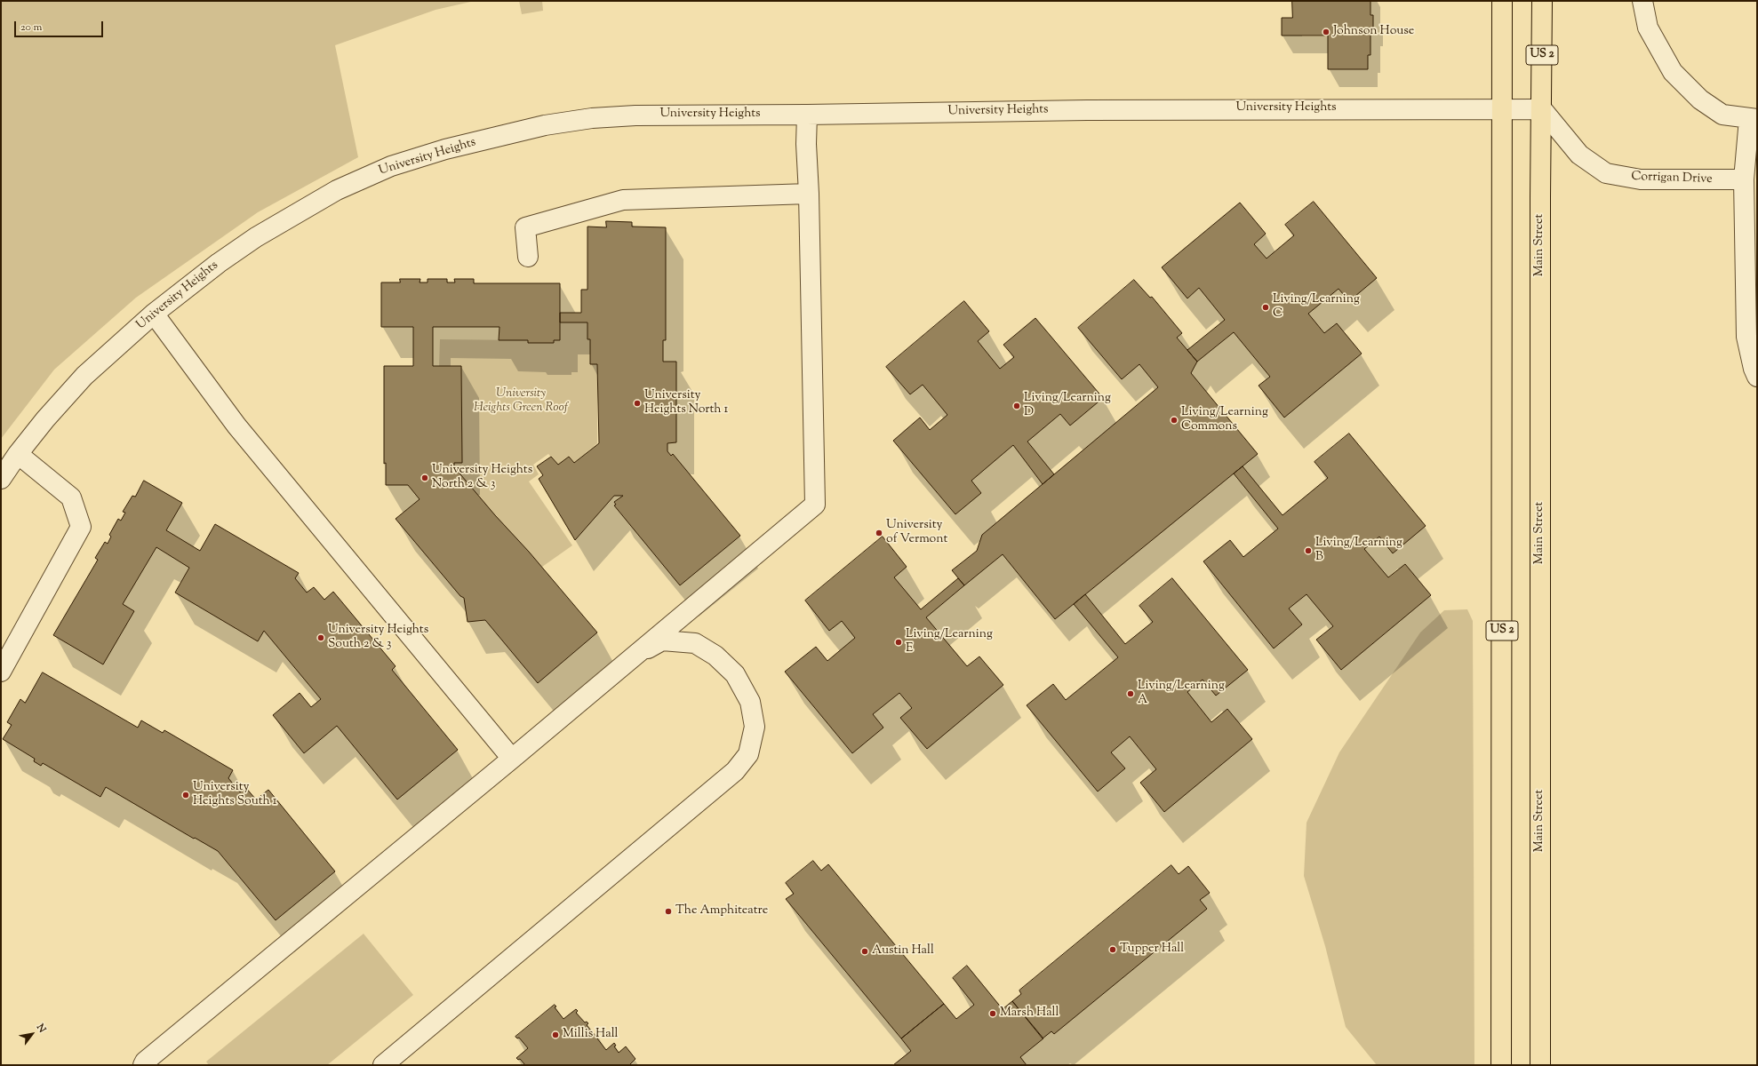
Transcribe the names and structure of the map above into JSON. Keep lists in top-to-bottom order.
{
  "streets": {
    "main road": ["US 2", "Main Street"],
    "street": ["University Heights", "Corrigan Drive"]
  },
  "crossings": [
    ["US 2", "University Heights"],
    ["University Heights", "Corrigan Drive"],
    ["University Heights", "Main Street"],
    ["Corrigan Drive", "Main Street"]
  ],
  "parks": ["University Heights Green Roof"],
  "places": [
    "Johnson House",
    "Living/Learning C",
    "University Heights North 1",
    "Living/Learning D",
    "Living/Learning Commons",
    "University Heights North 2 & 3",
    "University of Vermont",
    "Living/Learning B",
    "University Heights South 2 & 3",
    "Living/Learning E",
    "Living/Learning A",
    "University Heights South 1",
    "The Amphiteatre",
    "Tupper Hall",
    "Austin Hall",
    "Marsh Hall",
    "Millis Hall"
  ],
  "scale_bar": "20 m",
  "north": "top right"
}
